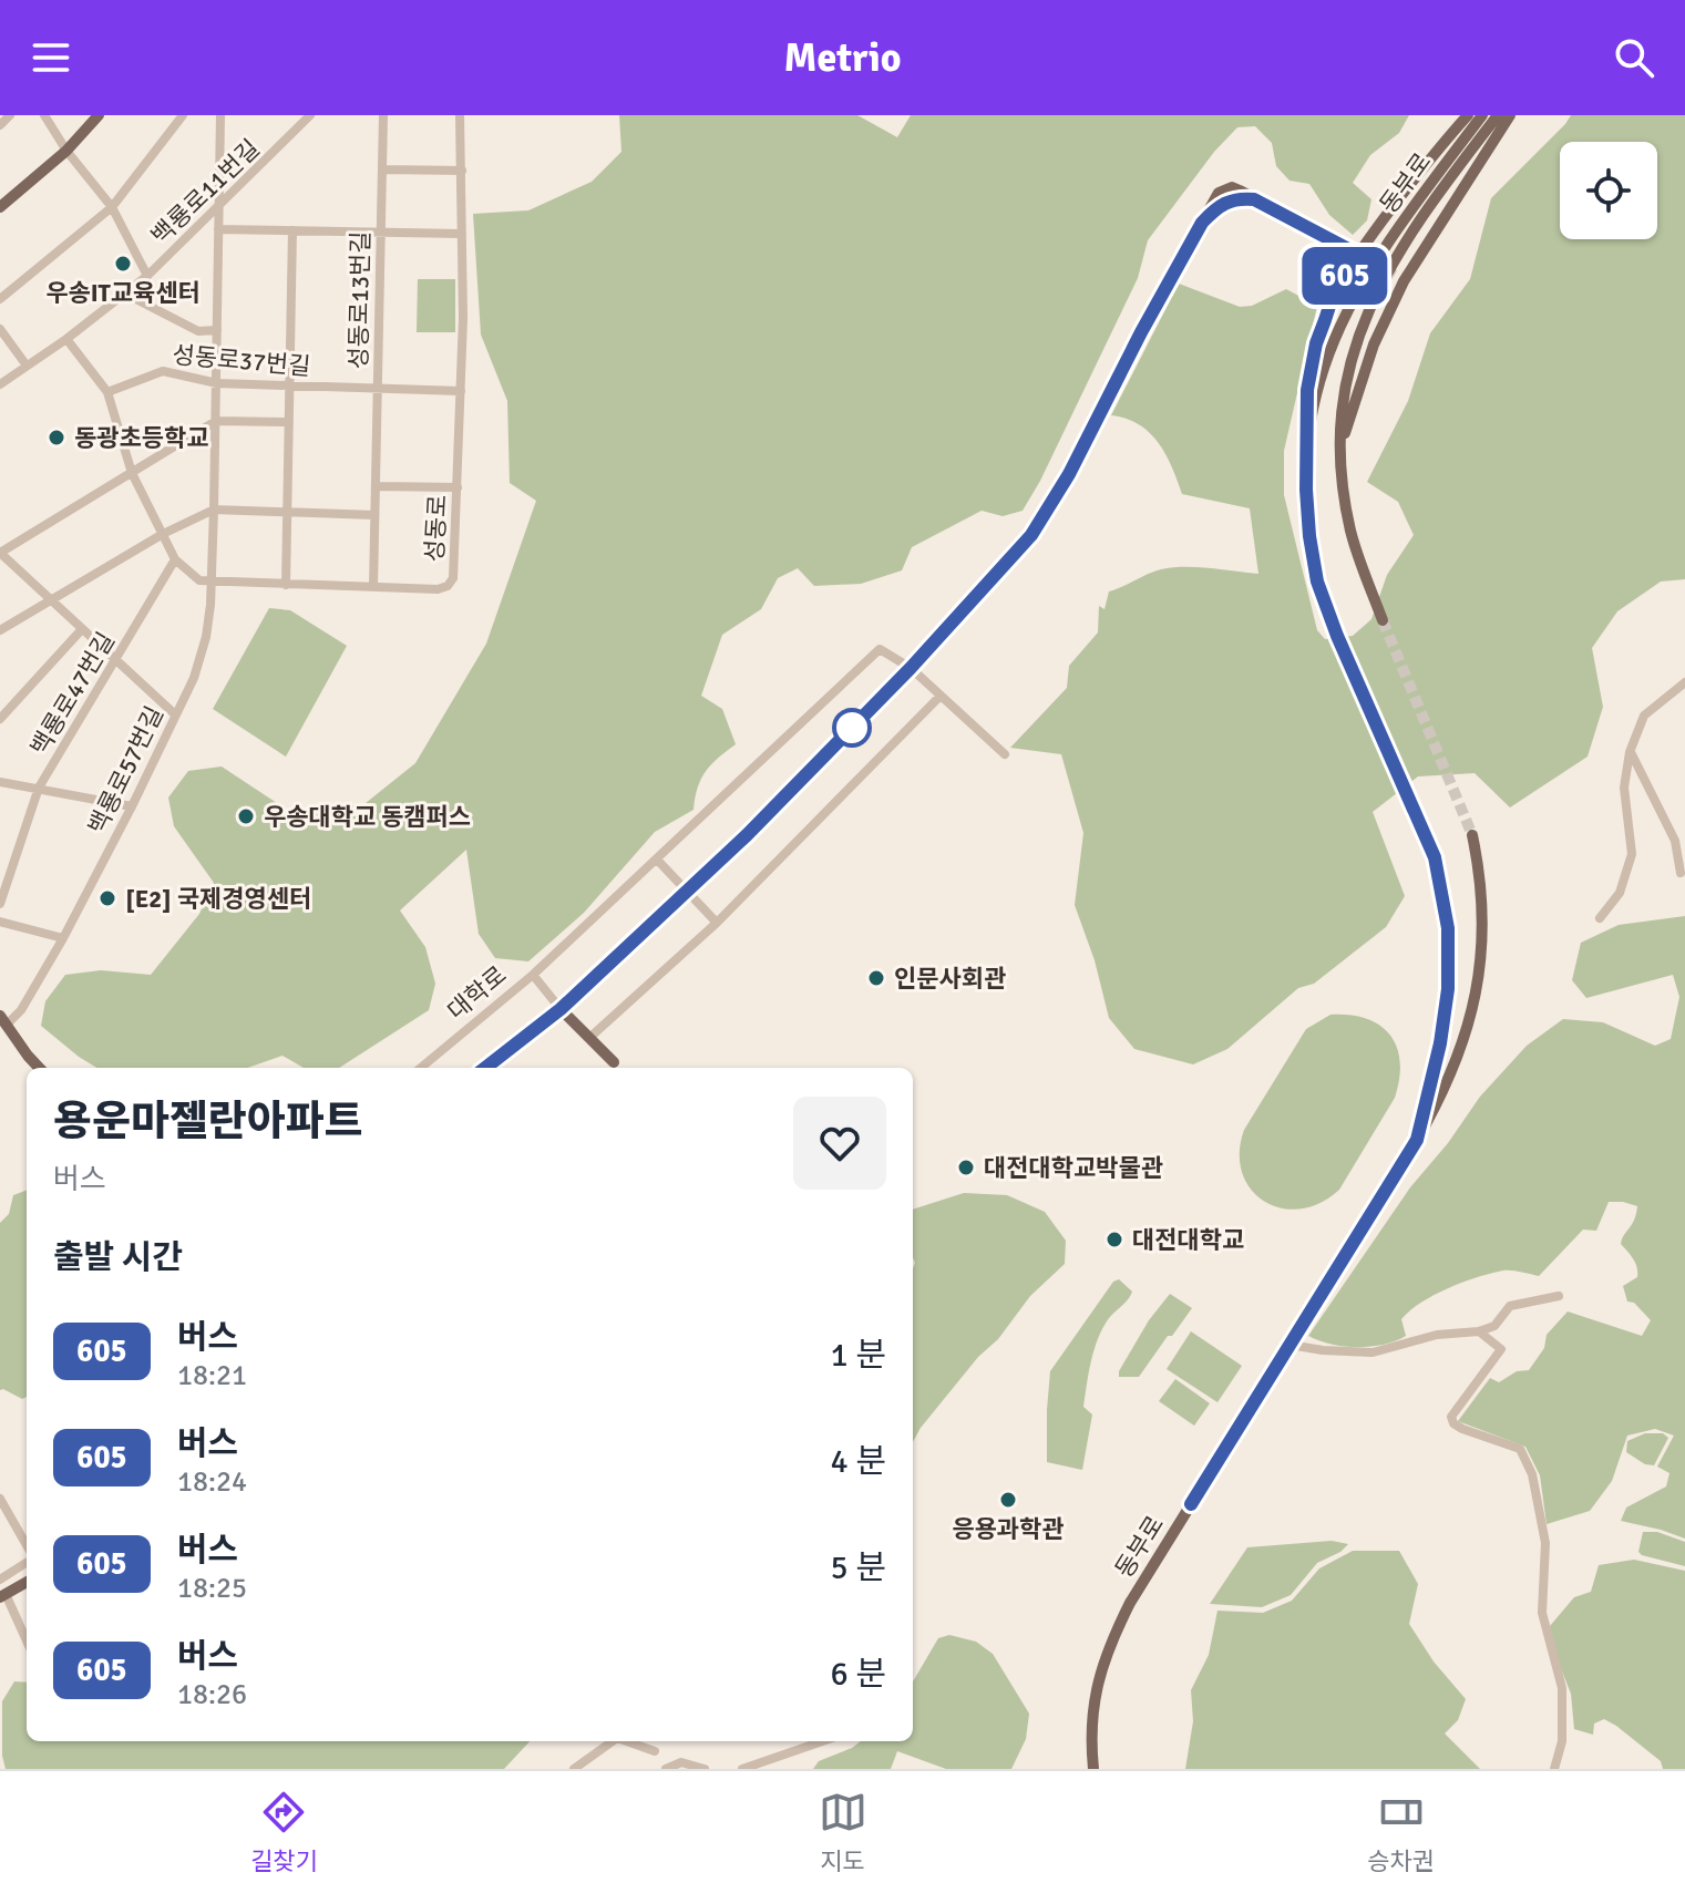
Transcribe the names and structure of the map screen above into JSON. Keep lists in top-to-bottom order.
{
  "streets": {
    "main road": ["동부로", "대학로"],
    "street": [
      "백룡로11번길",
      "성동로13번길",
      "성동로37번길",
      "성동로",
      "백룡로47번길",
      "백룡로57번길"
    ]
  },
  "crossings": [
    ["백룡로11번길", "백룡로57번길"],
    ["성동로13번길", "성동로37번길"],
    ["성동로13번길", "성동로"],
    ["성동로37번길", "성동로"],
    ["성동로37번길", "백룡로57번길"],
    ["성동로", "백룡로57번길"]
  ],
  "places": [
    "우송IT교육센터",
    "동광초등학교",
    "우송대학교 동캠퍼스",
    "[E2] 국제경영센터",
    "인문사회관",
    "대전대학교박물관",
    "대전대학교",
    "응용과학관"
  ],
  "lines": ["bus line 605"],
  "page": {
    "header": "Metrio",
    "on_map": "605",
    "heading": [
      ["용운마젤란아파트", "버스"],
      "출발 시간"
    ],
    "list": [
      {
        "mark": "605",
        "name": "버스",
        "note": "18:21",
        "value": "1 분"
      },
      {
        "mark": "605",
        "name": "버스",
        "note": "18:24",
        "value": "4 분"
      },
      {
        "mark": "605",
        "name": "버스",
        "note": "18:25",
        "value": "5 분"
      },
      {
        "mark": "605",
        "name": "버스",
        "note": "18:26",
        "value": "6 분"
      }
    ],
    "tabs": ["길찾기", "지도", "승차권"]
  }
}
